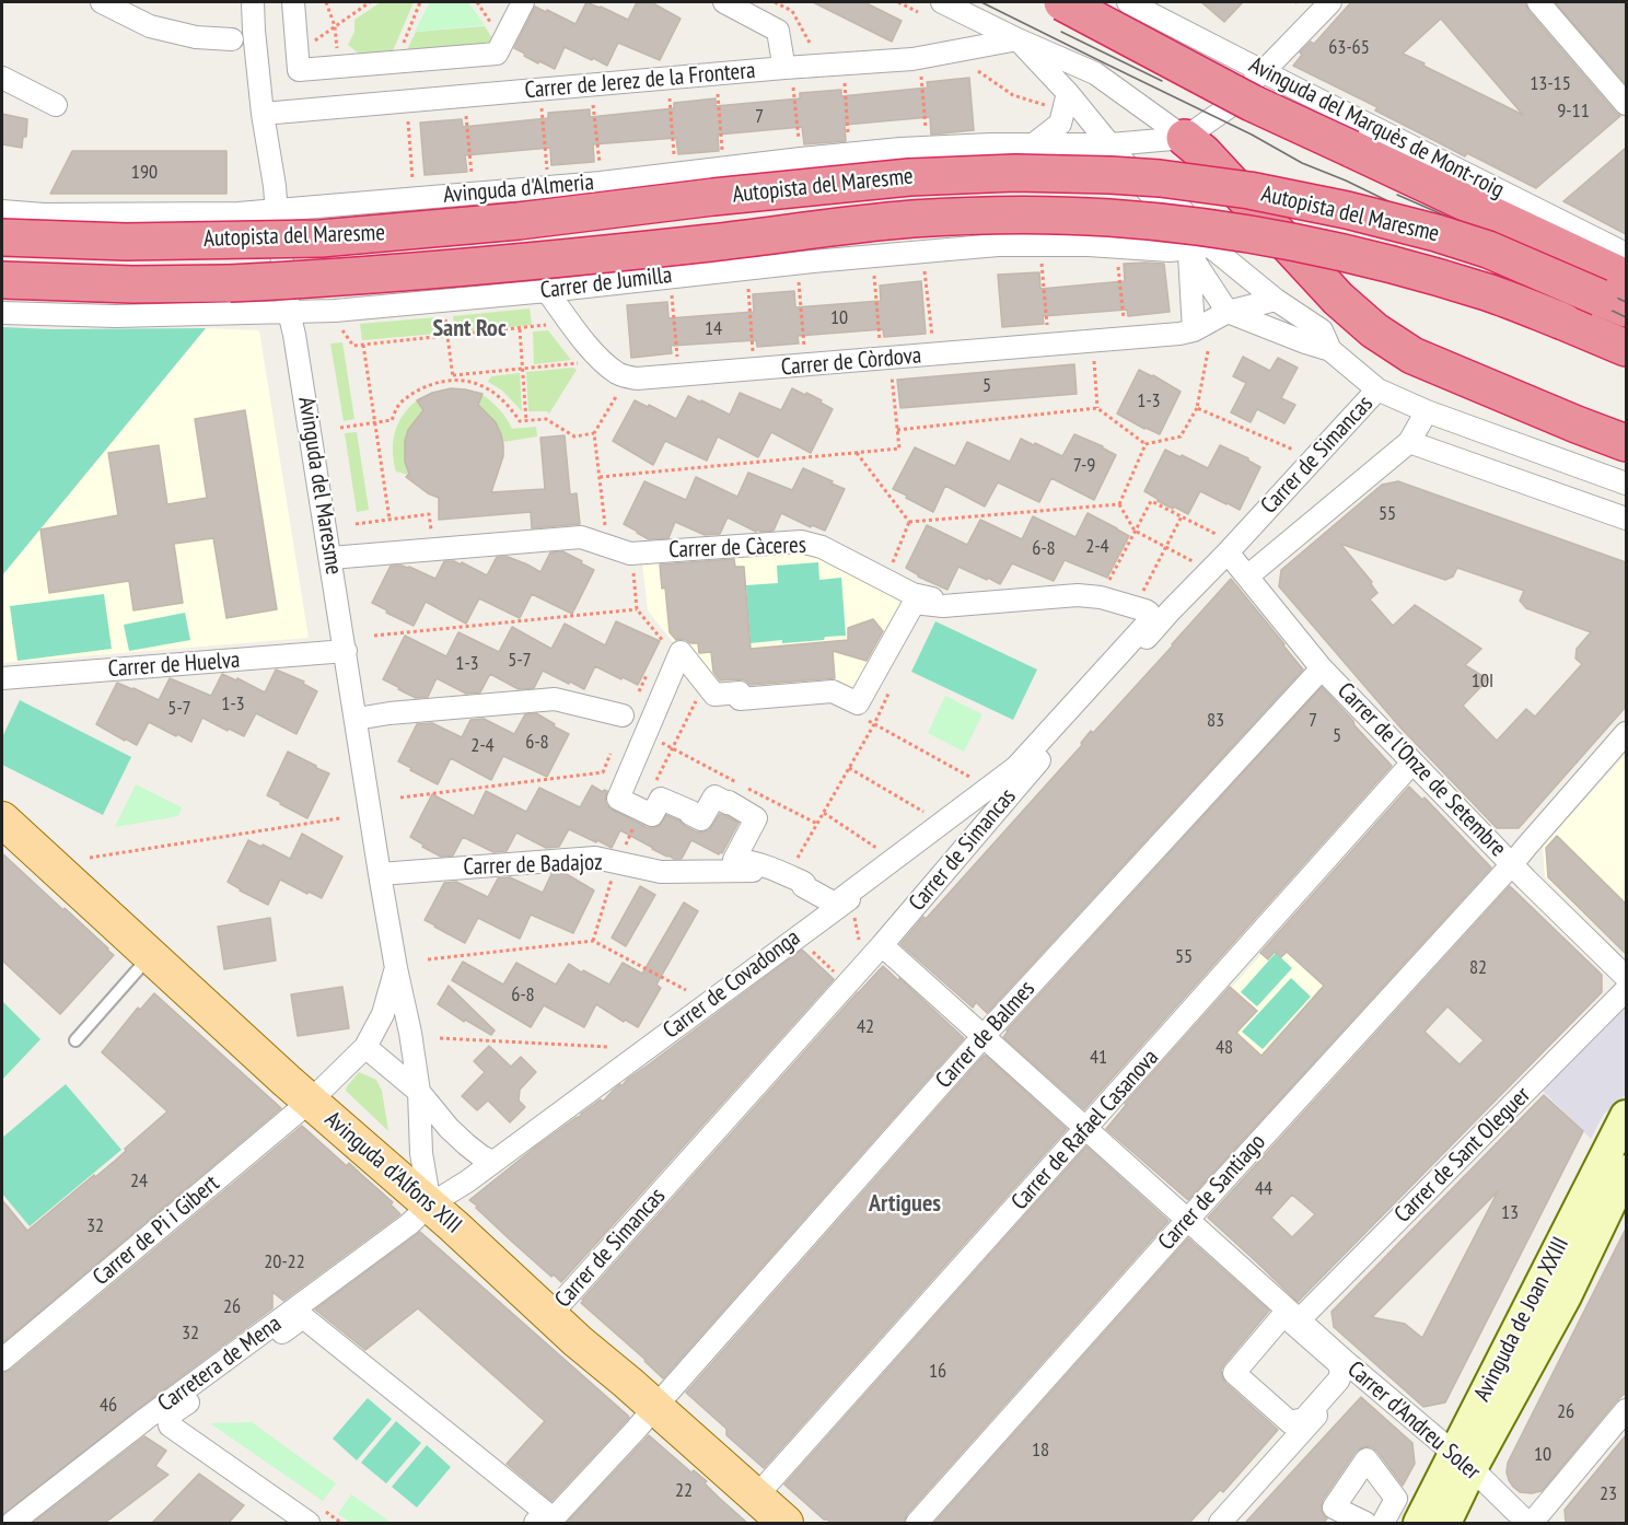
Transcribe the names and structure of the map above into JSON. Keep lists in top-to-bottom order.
{
  "streets": {
    "highway": ["Autopista del Maresme"],
    "main road": ["Avinguda d'Alfons XIII"],
    "street": [
      "Carrer de Jerez de la Frontera",
      "Avinguda del Marquès de Mont-roig",
      "Avinguda d'Almeria",
      "Carrer de Jumilla",
      "Carrer de Còrdova",
      "Carrer de Simancas",
      "Avinguda del Maresme",
      "Carrer de Càceres",
      "Carrer de Huelva",
      "Carrer de l'Onze de Setembre",
      "Carrer de Badajoz",
      "Carrer de Covadonga",
      "Carrer de Balmes",
      "Carrer de Rafael Casanova",
      "Carrer de Sant Oleguer",
      "Carrer de Santiago",
      "Carrer de Pi i Gibert",
      "Avinguda de Joan XXIII",
      "Carretera de Mena",
      "Carrer d'Andreu Soler"
    ]
  },
  "crossings": [
    ["Carrer de Jerez de la Frontera", "Avinguda del Maresme"],
    ["Avinguda d'Almeria", "Avinguda del Maresme"],
    ["Carrer de Jumilla", "Carrer de Còrdova"],
    ["Carrer de Jumilla", "Avinguda del Maresme"],
    ["Carrer de Simancas", "Carrer de Càceres"],
    ["Carrer de Simancas", "Carrer de l'Onze de Setembre"],
    ["Carrer de Simancas", "Carrer de Covadonga"],
    ["Carrer de Simancas", "Avinguda d'Alfons XIII"],
    ["Carrer de Simancas", "Carrer d'Andreu Soler"],
    ["Avinguda del Maresme", "Carrer de Càceres"],
    ["Avinguda del Maresme", "Carrer de Huelva"],
    ["Avinguda del Maresme", "Carrer de Badajoz"],
    ["Avinguda del Maresme", "Carrer de Covadonga"],
    ["Avinguda del Maresme", "Avinguda d'Alfons XIII"],
    ["Avinguda del Maresme", "Carrer de Pi i Gibert"],
    ["Avinguda del Maresme", "Carretera de Mena"],
    ["Carrer de l'Onze de Setembre", "Carrer de Balmes"],
    ["Carrer de l'Onze de Setembre", "Carrer de Rafael Casanova"],
    ["Carrer de l'Onze de Setembre", "Carrer de Santiago"],
    ["Carrer de Badajoz", "Carrer de Covadonga"],
    ["Carrer de Covadonga", "Avinguda d'Alfons XIII"],
    ["Carrer de Covadonga", "Carretera de Mena"],
    ["Carrer de Balmes", "Avinguda d'Alfons XIII"],
    ["Carrer de Balmes", "Carrer d'Andreu Soler"],
    ["Carrer de Rafael Casanova", "Avinguda d'Alfons XIII"],
    ["Carrer de Rafael Casanova", "Carrer d'Andreu Soler"],
    ["Carrer de Sant Oleguer", "Carrer d'Andreu Soler"],
    ["Avinguda d'Alfons XIII", "Carrer de Pi i Gibert"],
    ["Avinguda d'Alfons XIII", "Carretera de Mena"],
    ["Carrer de Santiago", "Carrer d'Andreu Soler"],
    ["Avinguda de Joan XXIII", "Carrer d'Andreu Soler"]
  ],
  "districts": ["Sant Roc", "Artigues"],
  "house_numbers": [
    "63-65",
    "13-15",
    "9-11",
    "7",
    "190",
    "10",
    "14",
    "5",
    "1-3",
    "7-9",
    "55",
    "2-4",
    "6-8",
    "5-7",
    "1-3",
    "10I",
    "1-3",
    "5-7",
    "83",
    "7",
    "5",
    "6-8",
    "2-4",
    "55",
    "82",
    "6-8",
    "42",
    "48",
    "41",
    "24",
    "44",
    "13",
    "32",
    "20-22",
    "26",
    "32",
    "16",
    "46",
    "26",
    "18",
    "10",
    "22",
    "23"
  ]
}
